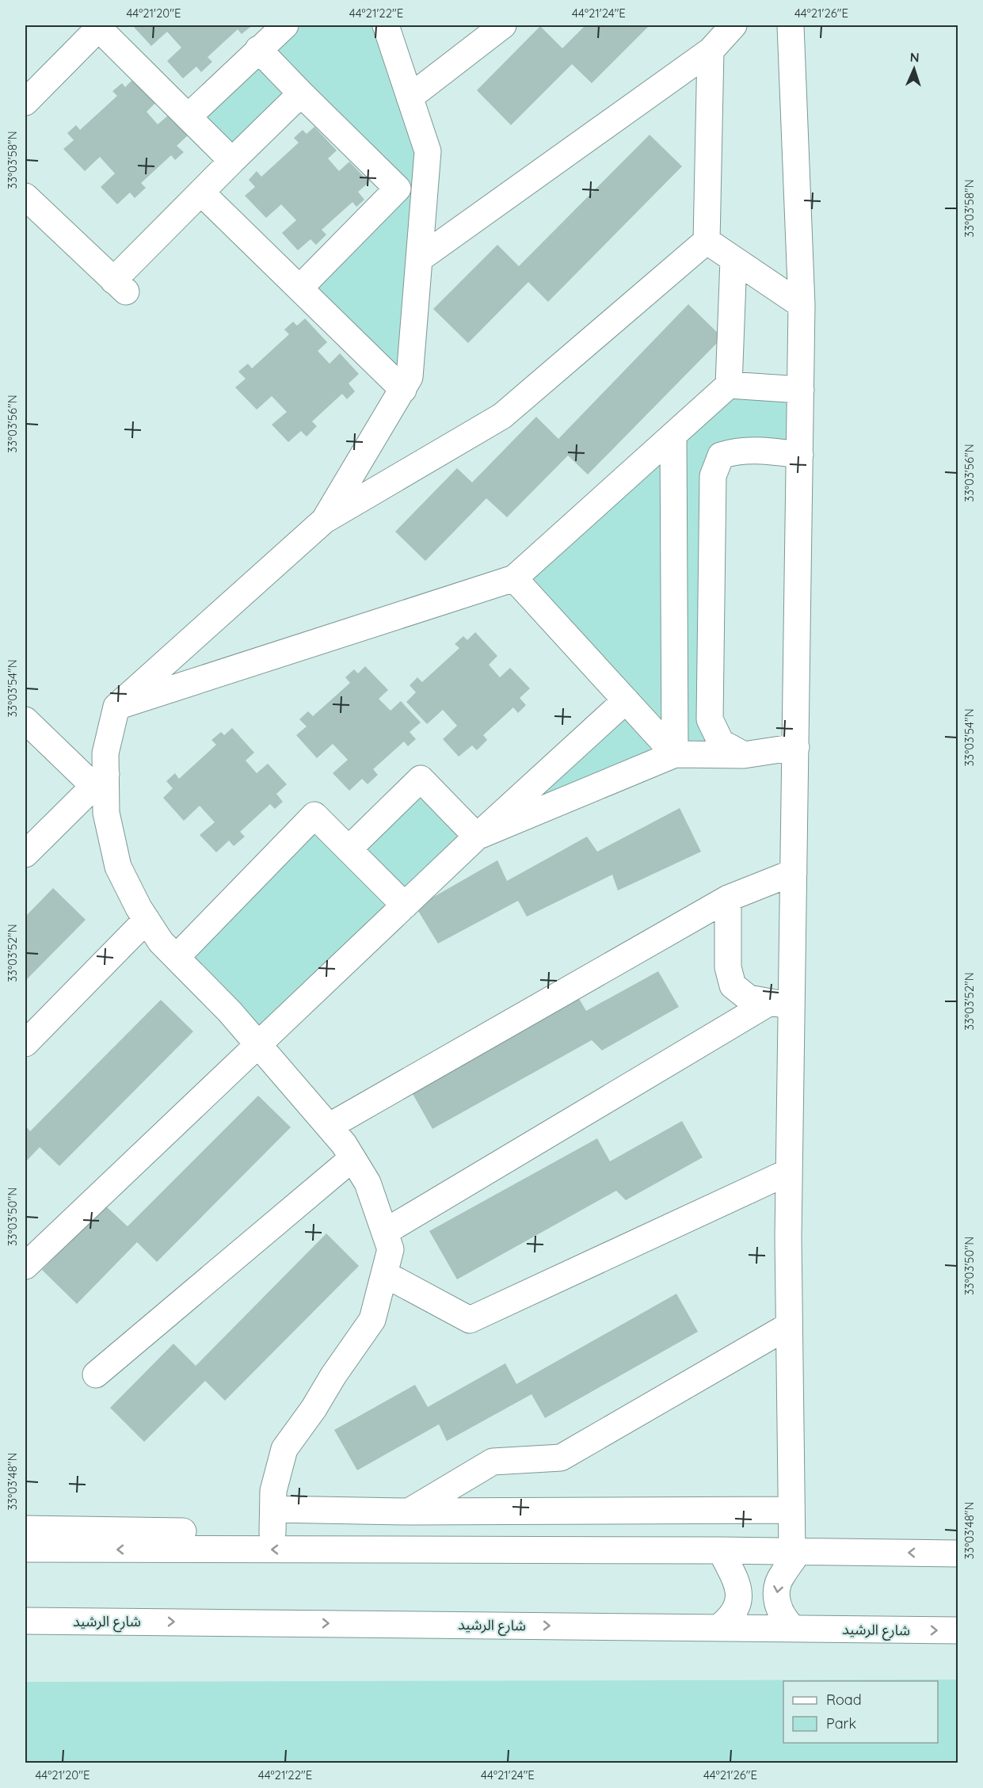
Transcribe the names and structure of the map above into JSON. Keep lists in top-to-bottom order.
{
  "streets": {
    "street": ["شارع الرشيد"]
  },
  "legend": ["Road", "Park"],
  "north": "top",
  "coordinates": [
    "44°21'20\"E",
    "44°21'22\"E",
    "44°21'24\"E",
    "44°21'26\"E",
    "33°03'58\"N",
    "33°03'56\"N",
    "33°03'54\"N",
    "33°03'52\"N",
    "33°03'50\"N",
    "33°03'48\"N"
  ]
}
